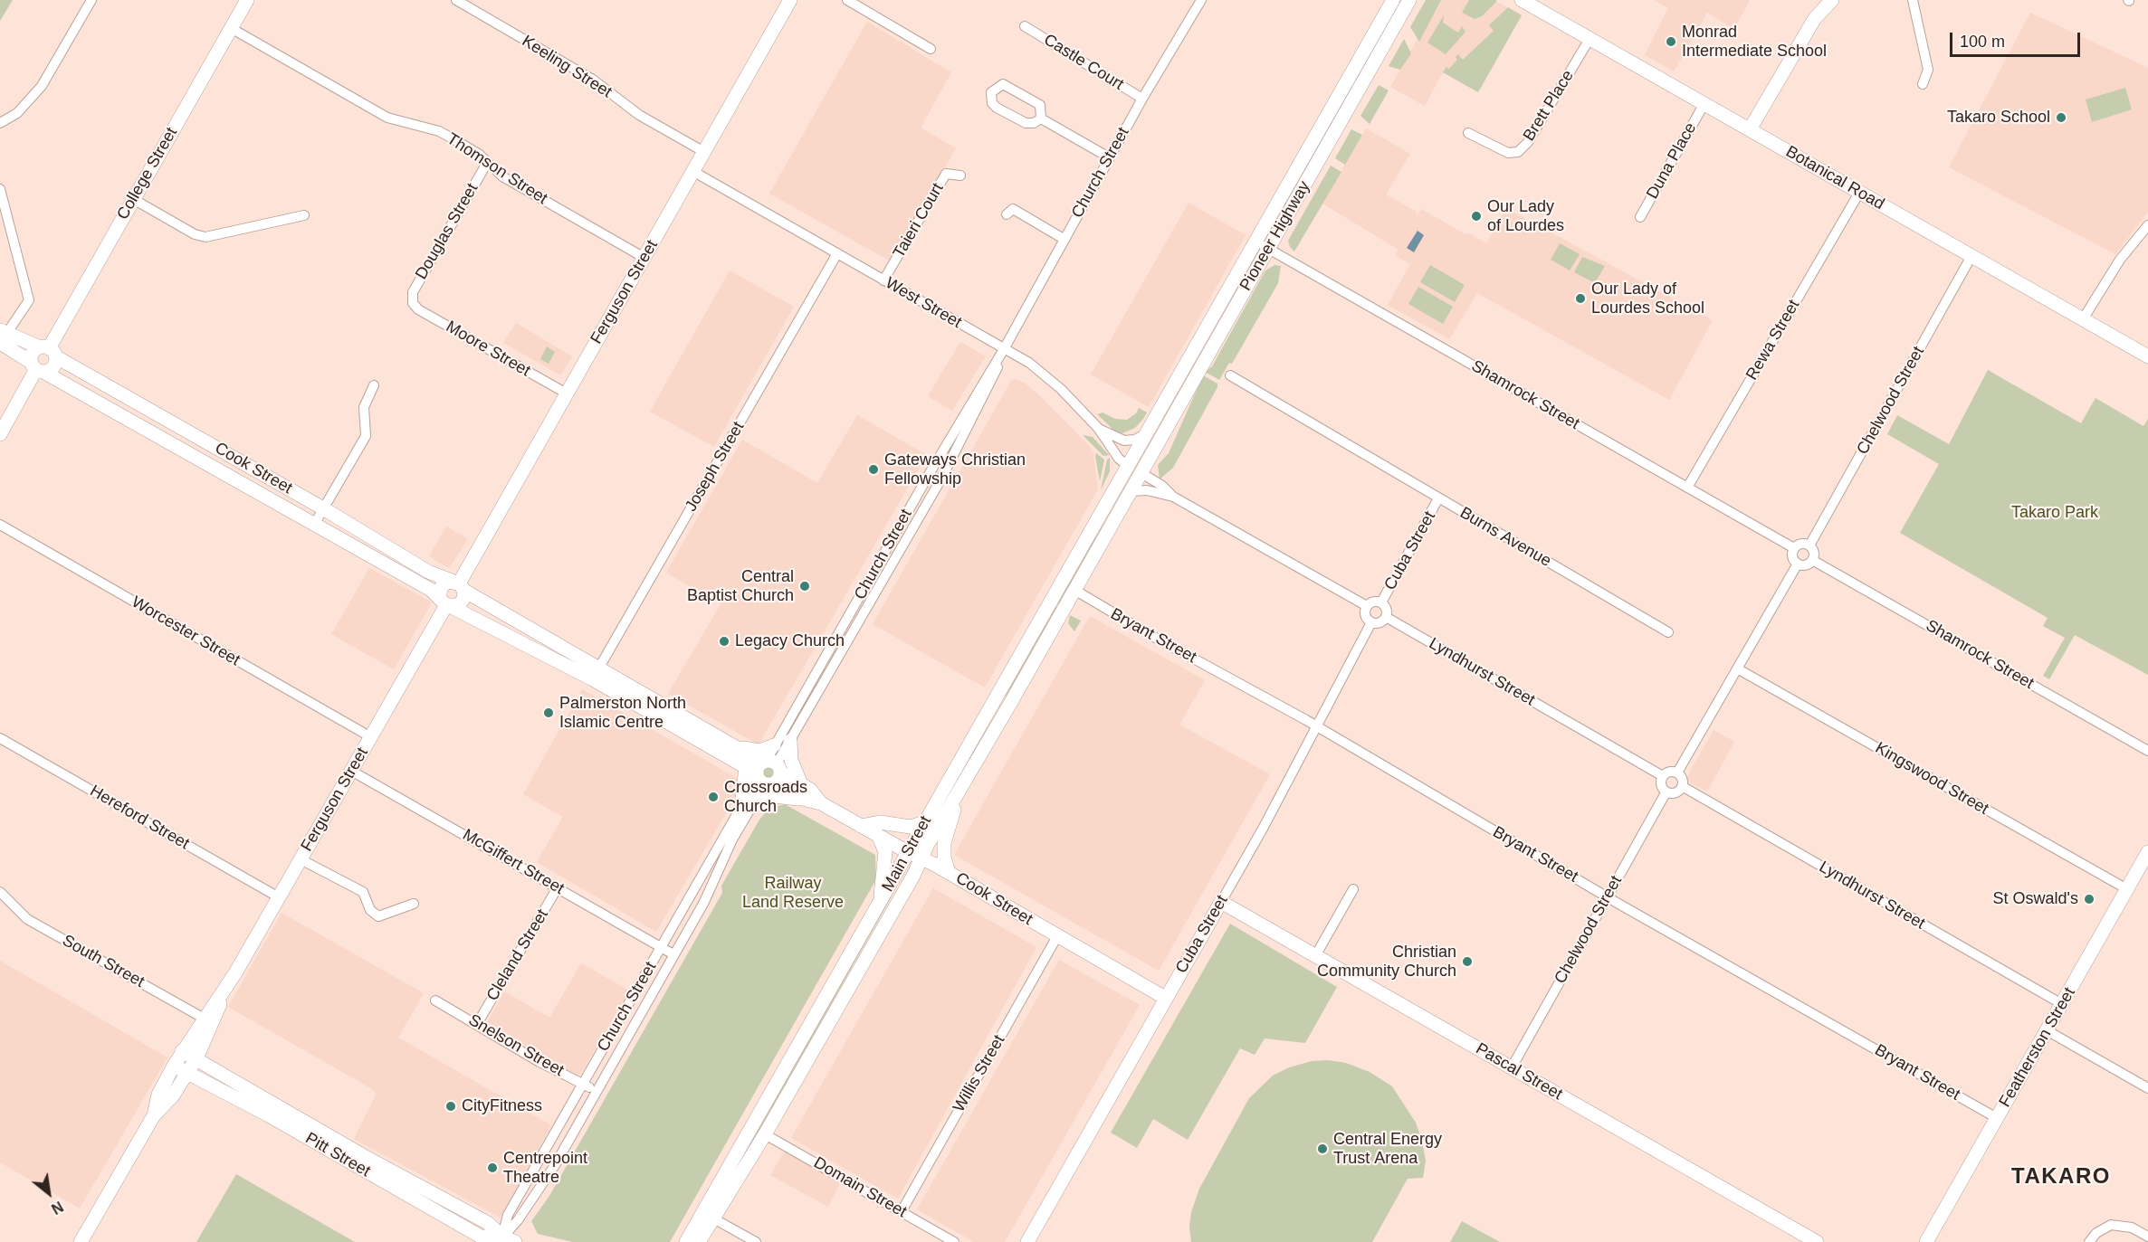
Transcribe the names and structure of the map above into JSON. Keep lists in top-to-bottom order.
{
  "streets": {
    "street": [
      "Castle Court",
      "Keeling Street",
      "Brett Place",
      "Duna Place",
      "Thomson Street",
      "Church Street",
      "College Street",
      "Botanical Road",
      "Taieri Court",
      "Douglas Street",
      "Pioneer Highway",
      "Ferguson Street",
      "West Street",
      "Rewa Street",
      "Moore Street",
      "Shamrock Street",
      "Chelwood Street",
      "Joseph Street",
      "Cook Street",
      "Burns Avenue",
      "Cuba Street",
      "Worcester Street",
      "Bryant Street",
      "Lyndhurst Street",
      "Kingswood Street",
      "Hereford Street",
      "Main Street",
      "McGiffert Street",
      "Cleland Street",
      "South Street",
      "Snelson Street",
      "Featherston Street",
      "Pascal Street",
      "Willis Street",
      "Pitt Street",
      "Domain Street"
    ]
  },
  "crossings": [
    ["Castle Court", "Church Street"],
    ["Keeling Street", "Ferguson Street"],
    ["Brett Place", "Botanical Road"],
    ["Duna Place", "Botanical Road"],
    ["Thomson Street", "College Street"],
    ["Thomson Street", "Douglas Street"],
    ["Thomson Street", "Ferguson Street"],
    ["Church Street", "West Street"],
    ["Church Street", "Cook Street"],
    ["Church Street", "McGiffert Street"],
    ["Church Street", "Snelson Street"],
    ["Church Street", "Pitt Street"],
    ["College Street", "Cook Street"],
    ["Botanical Road", "Rewa Street"],
    ["Botanical Road", "Chelwood Street"],
    ["Taieri Court", "West Street"],
    ["Douglas Street", "Moore Street"],
    ["Pioneer Highway", "West Street"],
    ["Pioneer Highway", "Shamrock Street"],
    ["Pioneer Highway", "Main Street"],
    ["Ferguson Street", "West Street"],
    ["Ferguson Street", "Moore Street"],
    ["Ferguson Street", "Cook Street"],
    ["Ferguson Street", "Worcester Street"],
    ["Ferguson Street", "Hereford Street"],
    ["Ferguson Street", "McGiffert Street"],
    ["Ferguson Street", "South Street"],
    ["Ferguson Street", "Pitt Street"],
    ["West Street", "Joseph Street"],
    ["West Street", "Main Street"],
    ["Rewa Street", "Shamrock Street"],
    ["Shamrock Street", "Chelwood Street"],
    ["Chelwood Street", "Bryant Street"],
    ["Chelwood Street", "Lyndhurst Street"],
    ["Chelwood Street", "Pascal Street"],
    ["Joseph Street", "Cook Street"],
    ["Cook Street", "Cuba Street"],
    ["Cook Street", "Main Street"],
    ["Cook Street", "Willis Street"],
    ["Burns Avenue", "Cuba Street"],
    ["Cuba Street", "Bryant Street"],
    ["Cuba Street", "Lyndhurst Street"],
    ["Cuba Street", "Pascal Street"],
    ["Bryant Street", "Main Street"],
    ["Bryant Street", "Featherston Street"],
    ["Lyndhurst Street", "Featherston Street"],
    ["Kingswood Street", "Featherston Street"],
    ["Main Street", "Domain Street"],
    ["McGiffert Street", "Cleland Street"],
    ["Cleland Street", "Snelson Street"],
    ["Willis Street", "Domain Street"]
  ],
  "districts": ["TAKARO"],
  "parks": ["Takaro Park", "Railway Land Reserve"],
  "places": [
    "Monrad Intermediate School",
    "Takaro School",
    "Our Lady of Lourdes",
    "Our Lady of Lourdes School",
    "Gateways Christian Fellowship",
    "Central Baptist Church",
    "Legacy Church",
    "Palmerston North Islamic Centre",
    "Crossroads Church",
    "St Oswald's",
    "Christian Community Church",
    "CityFitness",
    "Central Energy Trust Arena",
    "Centrepoint Theatre"
  ],
  "scale_bar": "100 m",
  "north": "bottom right"
}
